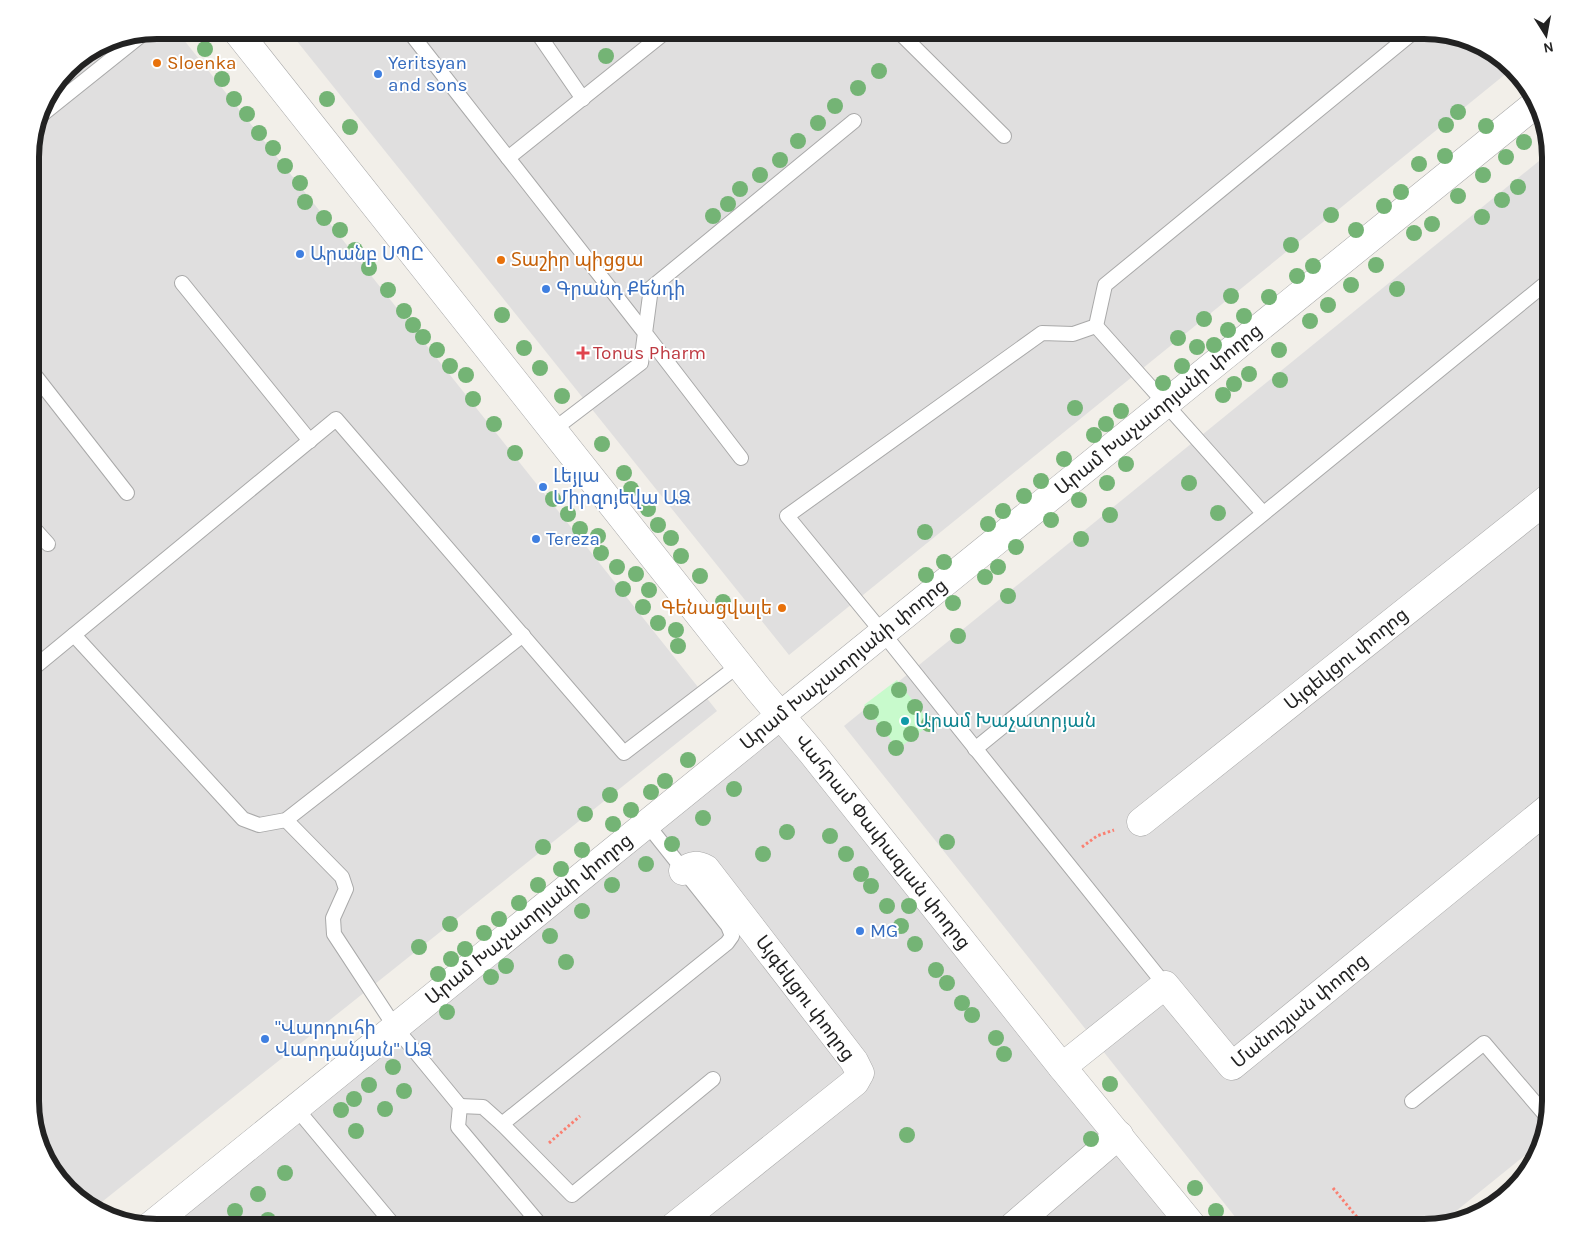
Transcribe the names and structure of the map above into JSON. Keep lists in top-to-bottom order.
{
  "streets": {
    "street": [
      "Արամ Խաչատրյանի փողոց",
      "Այգեկցու փողոց",
      "Վահրամ Փափազյան փողոց",
      "Մանուշյան փողոց"
    ]
  },
  "crossings": [
    ["Արամ Խաչատրյանի փողոց", "Վահրամ Փափազյան փողոց"]
  ],
  "places": {
    "other": [
      "Sloenka",
      "Yeritsyan and sons",
      "Արանբ ՍՊԸ",
      "Տաշիր պիցցա",
      "Գրանդ Քենդի",
      "Լեյլա Միրզոյեվա ԱՁ",
      "Tereza",
      "Գենացվալե",
      "Արամ Խաչատրյան",
      "MG",
      "\"Վարդուհի Վարդանյան\" ԱՁ"
    ],
    "health": ["Tonus Pharm"]
  },
  "north": "bottom"
}
